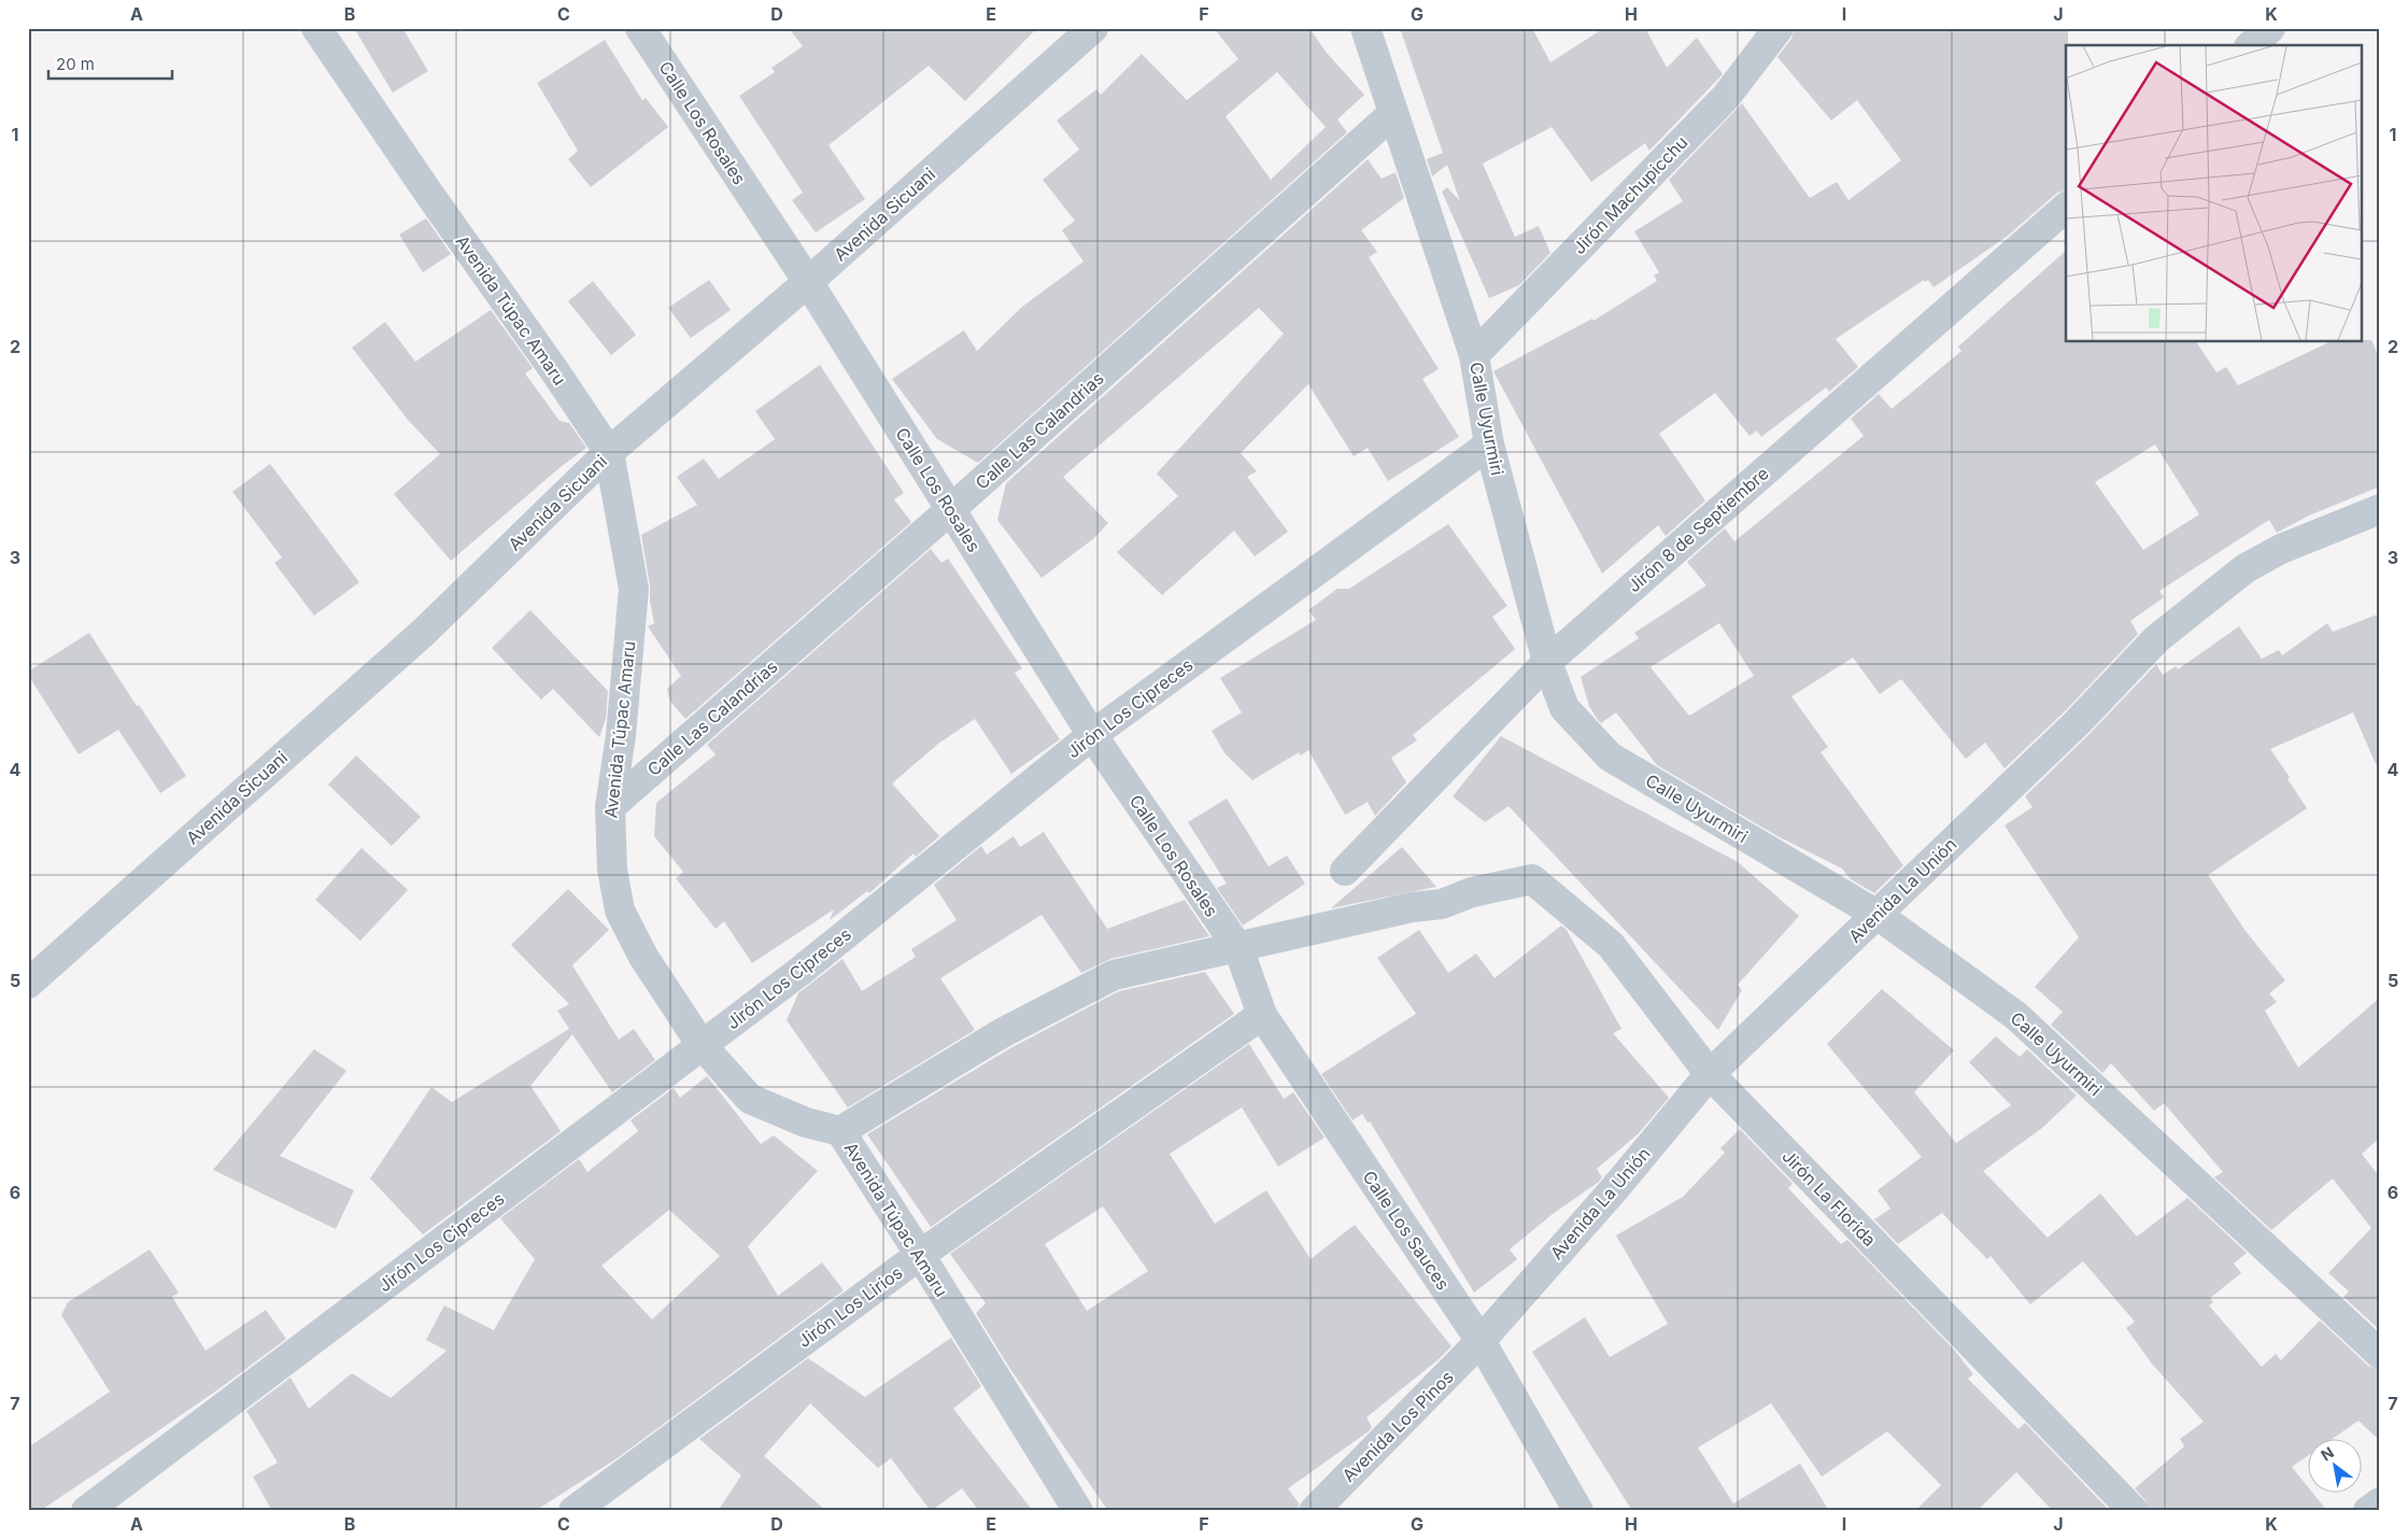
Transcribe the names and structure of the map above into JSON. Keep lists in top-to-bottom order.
{
  "streets": {
    "street": [
      "Calle Los Rosales",
      "Jirón Machupicchu",
      "Avenida Sicuani",
      "Avenida Túpac Amaru",
      "Calle Uyurmiri",
      "Calle Las Calandrias",
      "Jirón 8 de Septiembre",
      "Jirón Los Cipreces",
      "Avenida La Unión",
      "Jirón La Florida",
      "Calle Los Sauces",
      "Jirón Los Lirios",
      "Avenida Los Pinos"
    ]
  },
  "crossings": [
    ["Calle Los Rosales", "Avenida Sicuani"],
    ["Calle Los Rosales", "Calle Las Calandrias"],
    ["Calle Los Rosales", "Jirón Los Cipreces"],
    ["Calle Los Rosales", "Jirón La Florida"],
    ["Calle Los Rosales", "Calle Los Sauces"],
    ["Jirón Machupicchu", "Calle Uyurmiri"],
    ["Avenida Sicuani", "Avenida Túpac Amaru"],
    ["Avenida Túpac Amaru", "Calle Las Calandrias"],
    ["Avenida Túpac Amaru", "Jirón Los Cipreces"],
    ["Avenida Túpac Amaru", "Jirón Los Lirios"],
    ["Calle Uyurmiri", "Calle Las Calandrias"],
    ["Calle Uyurmiri", "Jirón 8 de Septiembre"],
    ["Calle Uyurmiri", "Jirón Los Cipreces"],
    ["Calle Uyurmiri", "Avenida La Unión"],
    ["Avenida La Unión", "Jirón La Florida"],
    ["Avenida La Unión", "Calle Los Sauces"],
    ["Avenida La Unión", "Avenida Los Pinos"],
    ["Jirón La Florida", "Calle Los Sauces"],
    ["Calle Los Sauces", "Jirón Los Lirios"],
    ["Calle Los Sauces", "Avenida Los Pinos"]
  ],
  "scale_bar": "20 m",
  "north": "top left",
  "grid": {
    "columns": [
      "A",
      "B",
      "C",
      "D",
      "E",
      "F",
      "G",
      "H",
      "I",
      "J",
      "K"
    ],
    "rows": [
      "1",
      "2",
      "3",
      "4",
      "5",
      "6",
      "7"
    ]
  }
}
